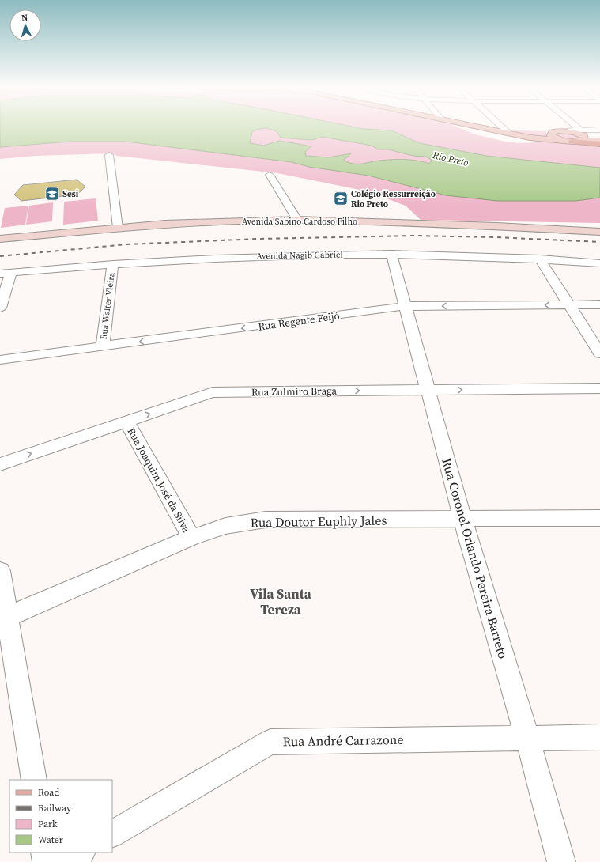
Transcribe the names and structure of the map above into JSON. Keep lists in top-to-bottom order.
{
  "streets": {
    "main road": ["Avenida Sabino Cardoso Filho"],
    "street": [
      "Avenida Nagib Gabriel",
      "Rua Walter Vieira",
      "Rua Regente Feijó",
      "Rua Zulmiro Braga",
      "Rua Joaquim José da Silva",
      "Rua Doutor Euphly Jales",
      "Rua Coronel Orlando Pereira Barreto",
      "Rua André Carrazone"
    ]
  },
  "crossings": [
    ["Avenida Nagib Gabriel", "Rua Walter Vieira"],
    ["Avenida Nagib Gabriel", "Rua Coronel Orlando Pereira Barreto"],
    ["Rua Walter Vieira", "Rua Regente Feijó"],
    ["Rua Regente Feijó", "Rua Coronel Orlando Pereira Barreto"],
    ["Rua Zulmiro Braga", "Rua Joaquim José da Silva"],
    ["Rua Zulmiro Braga", "Rua Coronel Orlando Pereira Barreto"],
    ["Rua Joaquim José da Silva", "Rua Doutor Euphly Jales"],
    ["Rua Doutor Euphly Jales", "Rua Coronel Orlando Pereira Barreto"],
    ["Rua Coronel Orlando Pereira Barreto", "Rua André Carrazone"]
  ],
  "one_way": ["Rua Regente Feijó", "Rua Zulmiro Braga"],
  "districts": ["Vila Santa Tereza"],
  "water": ["Rio Preto"],
  "places": {
    "school or university": ["Sesi", "Colégio Ressurreição Rio Preto"]
  },
  "legend": [
    "Road",
    "Railway",
    "Park",
    "Water"
  ],
  "north": "top"
}
